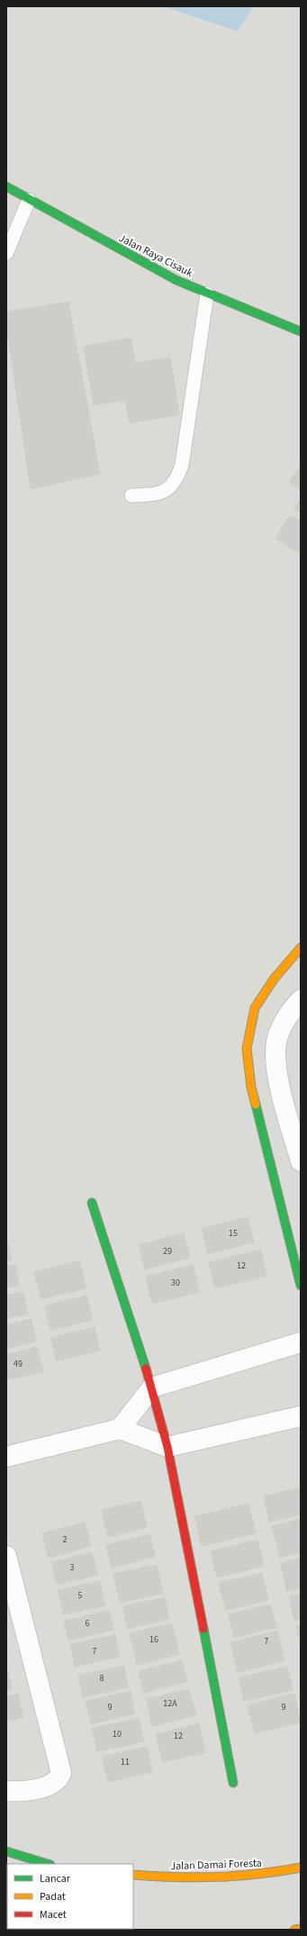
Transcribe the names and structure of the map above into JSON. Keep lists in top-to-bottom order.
{
  "streets": {
    "street": ["Jalan Raya Cisauk", "Jalan Damai Foresta"]
  },
  "house_numbers": [
    "15",
    "29",
    "12",
    "30",
    "49",
    "2",
    "3",
    "5",
    "6",
    "16",
    "7",
    "7",
    "8",
    "12A",
    "9",
    "9",
    "10",
    "12",
    "11"
  ],
  "legend": ["Lancar", "Padat", "Macet"]
}
